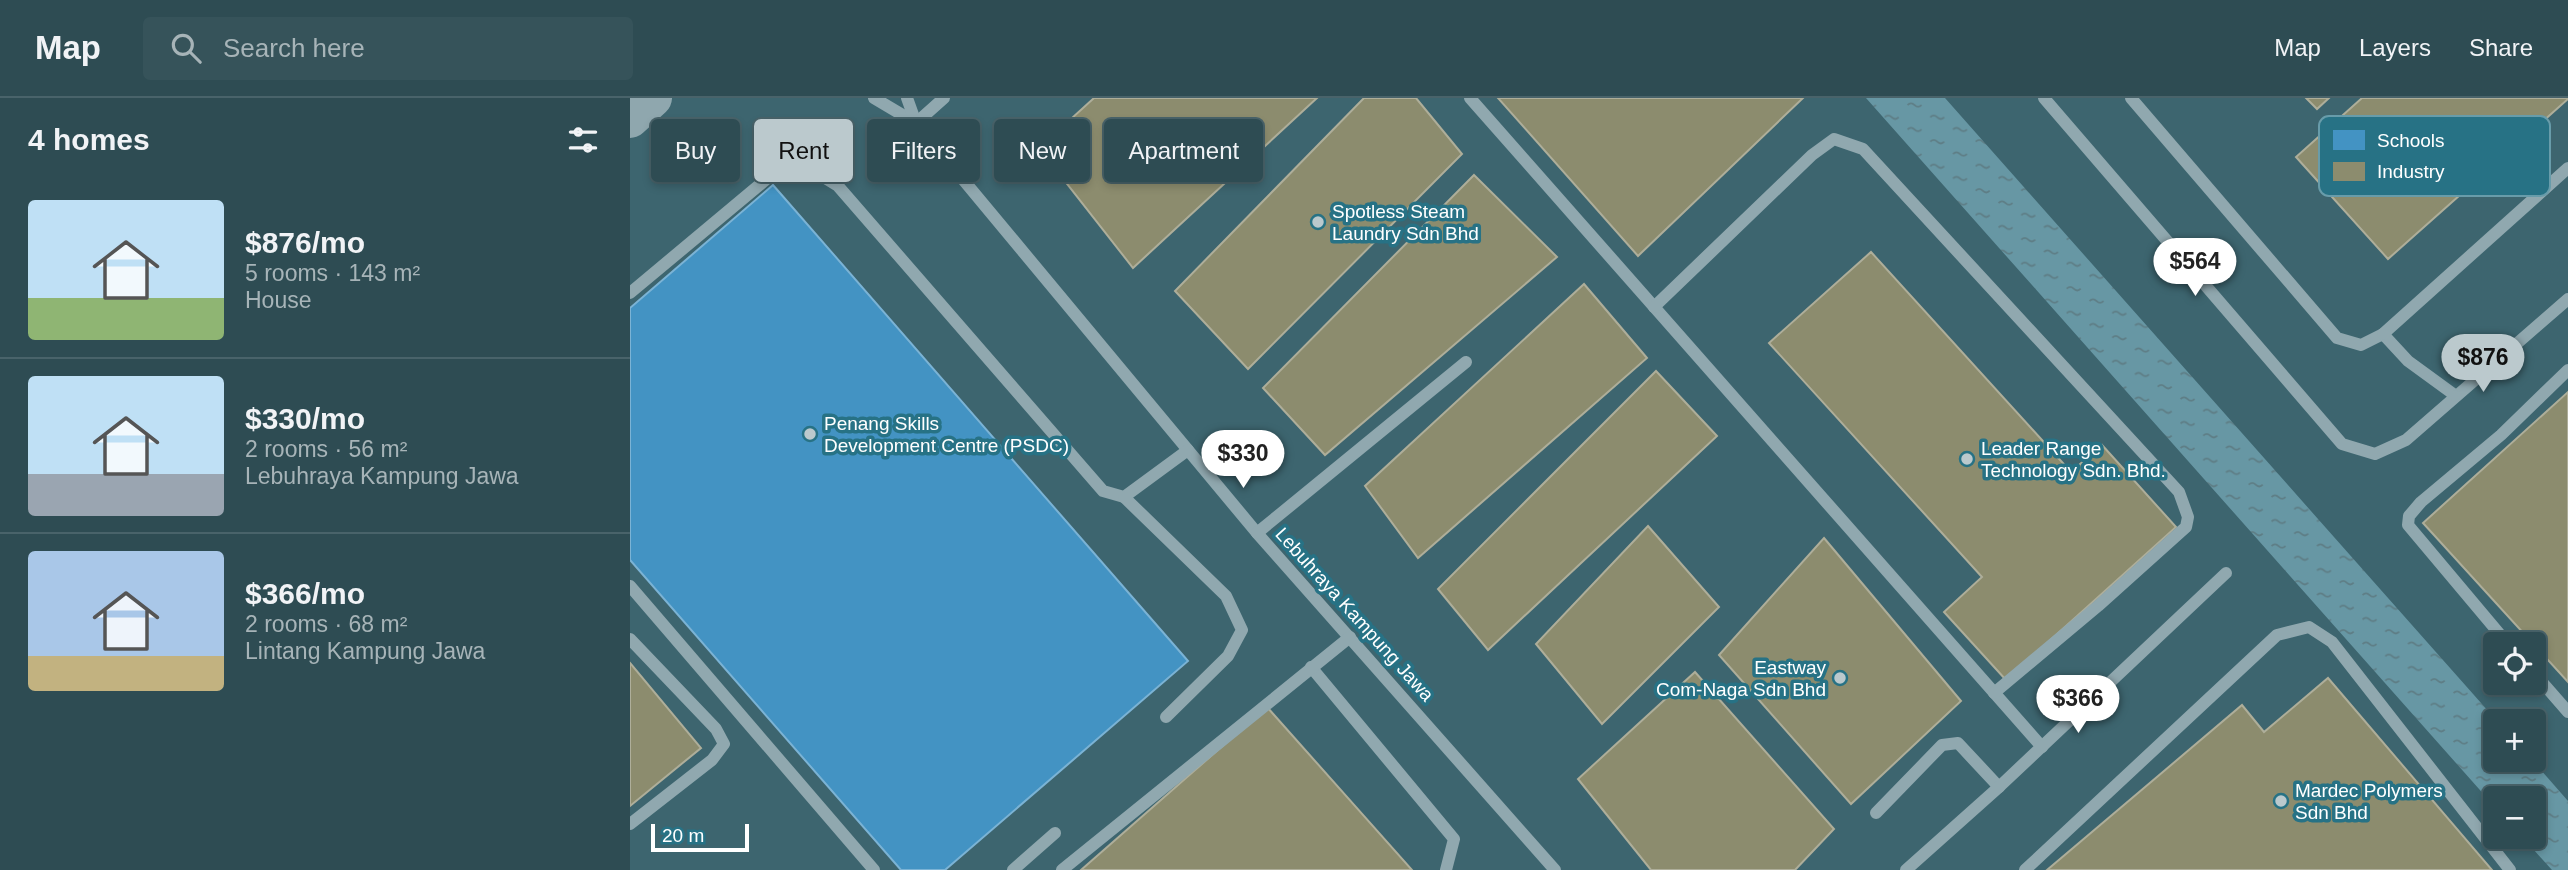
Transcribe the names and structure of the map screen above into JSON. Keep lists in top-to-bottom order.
{
  "streets": {
    "street": ["Lebuhraya Kampung Jawa"]
  },
  "places": [
    "Spotless Steam Laundry Sdn Bhd",
    "Penang Skills Development Centre (PSDC)",
    "Leader Range Technology Sdn. Bhd.",
    "Eastway Com-Naga Sdn Bhd",
    "Mardec Polymers Sdn Bhd"
  ],
  "legend": ["Schools", "Industry"],
  "scale_bar": "20 m",
  "page": {
    "header": "Map",
    "search": "Search here",
    "nav": ["Map", "Layers", "Share"],
    "heading": "4 homes",
    "chip": [
      "Buy",
      "Rent",
      "Filters",
      "New",
      "Apartment"
    ],
    "list": [
      {
        "name": "$876/mo",
        "note": "5 rooms · 143 m² · House"
      },
      {
        "name": "$330/mo",
        "note": "2 rooms · 56 m² · Lebuhraya Kampung Jawa"
      },
      {
        "name": "$366/mo",
        "note": "2 rooms · 68 m² · Lintang Kampung Jawa"
      }
    ],
    "price": [
      "$564",
      "$876",
      "$330",
      "$366"
    ],
    "map_buttons": ["+", "−"],
    "scale": "20 m"
  }
}
